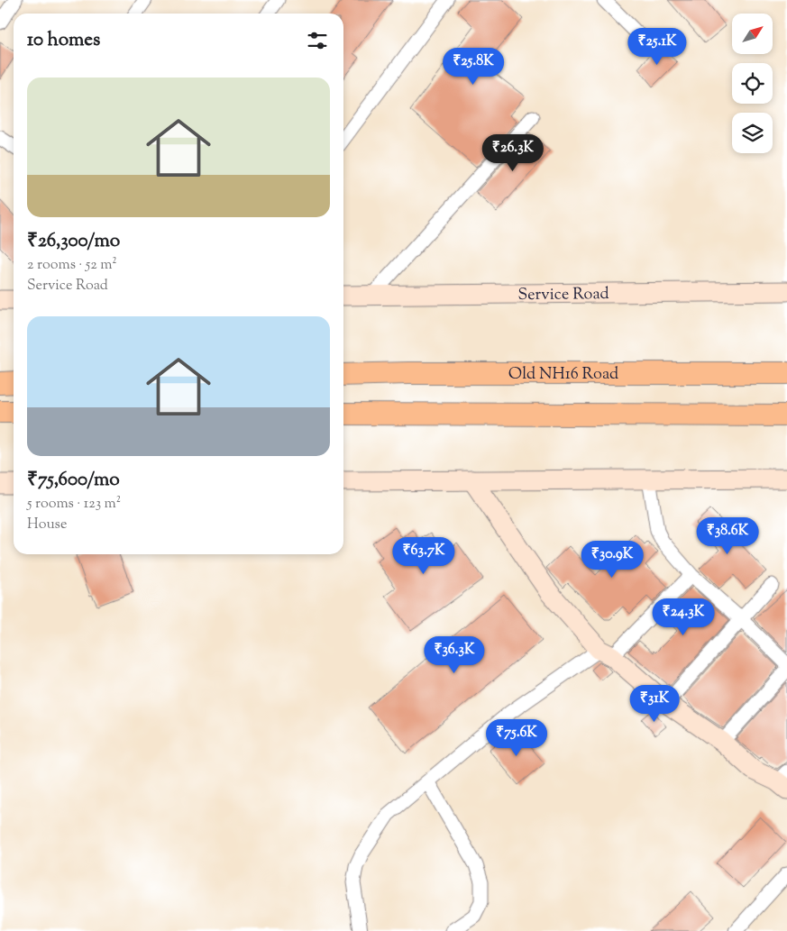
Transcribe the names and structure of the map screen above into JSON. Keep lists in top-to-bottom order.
{
  "streets": {
    "main road": ["Old NH16 Road"],
    "street": ["Service Road"]
  },
  "north": "top right",
  "page": {
    "heading": "10 homes",
    "price": [
      "₹25.1K",
      "₹25.8K",
      "₹26.3K",
      "₹38.6K",
      "₹63.7K",
      "₹30.9K",
      "₹24.3K",
      "₹36.3K",
      "₹31K",
      "₹75.6K"
    ],
    "list": [
      {
        "name": "₹26,300/mo",
        "note": "2 rooms · 52 m² · Service Road"
      },
      {
        "name": "₹75,600/mo",
        "note": "5 rooms · 123 m² · House"
      }
    ]
  }
}
